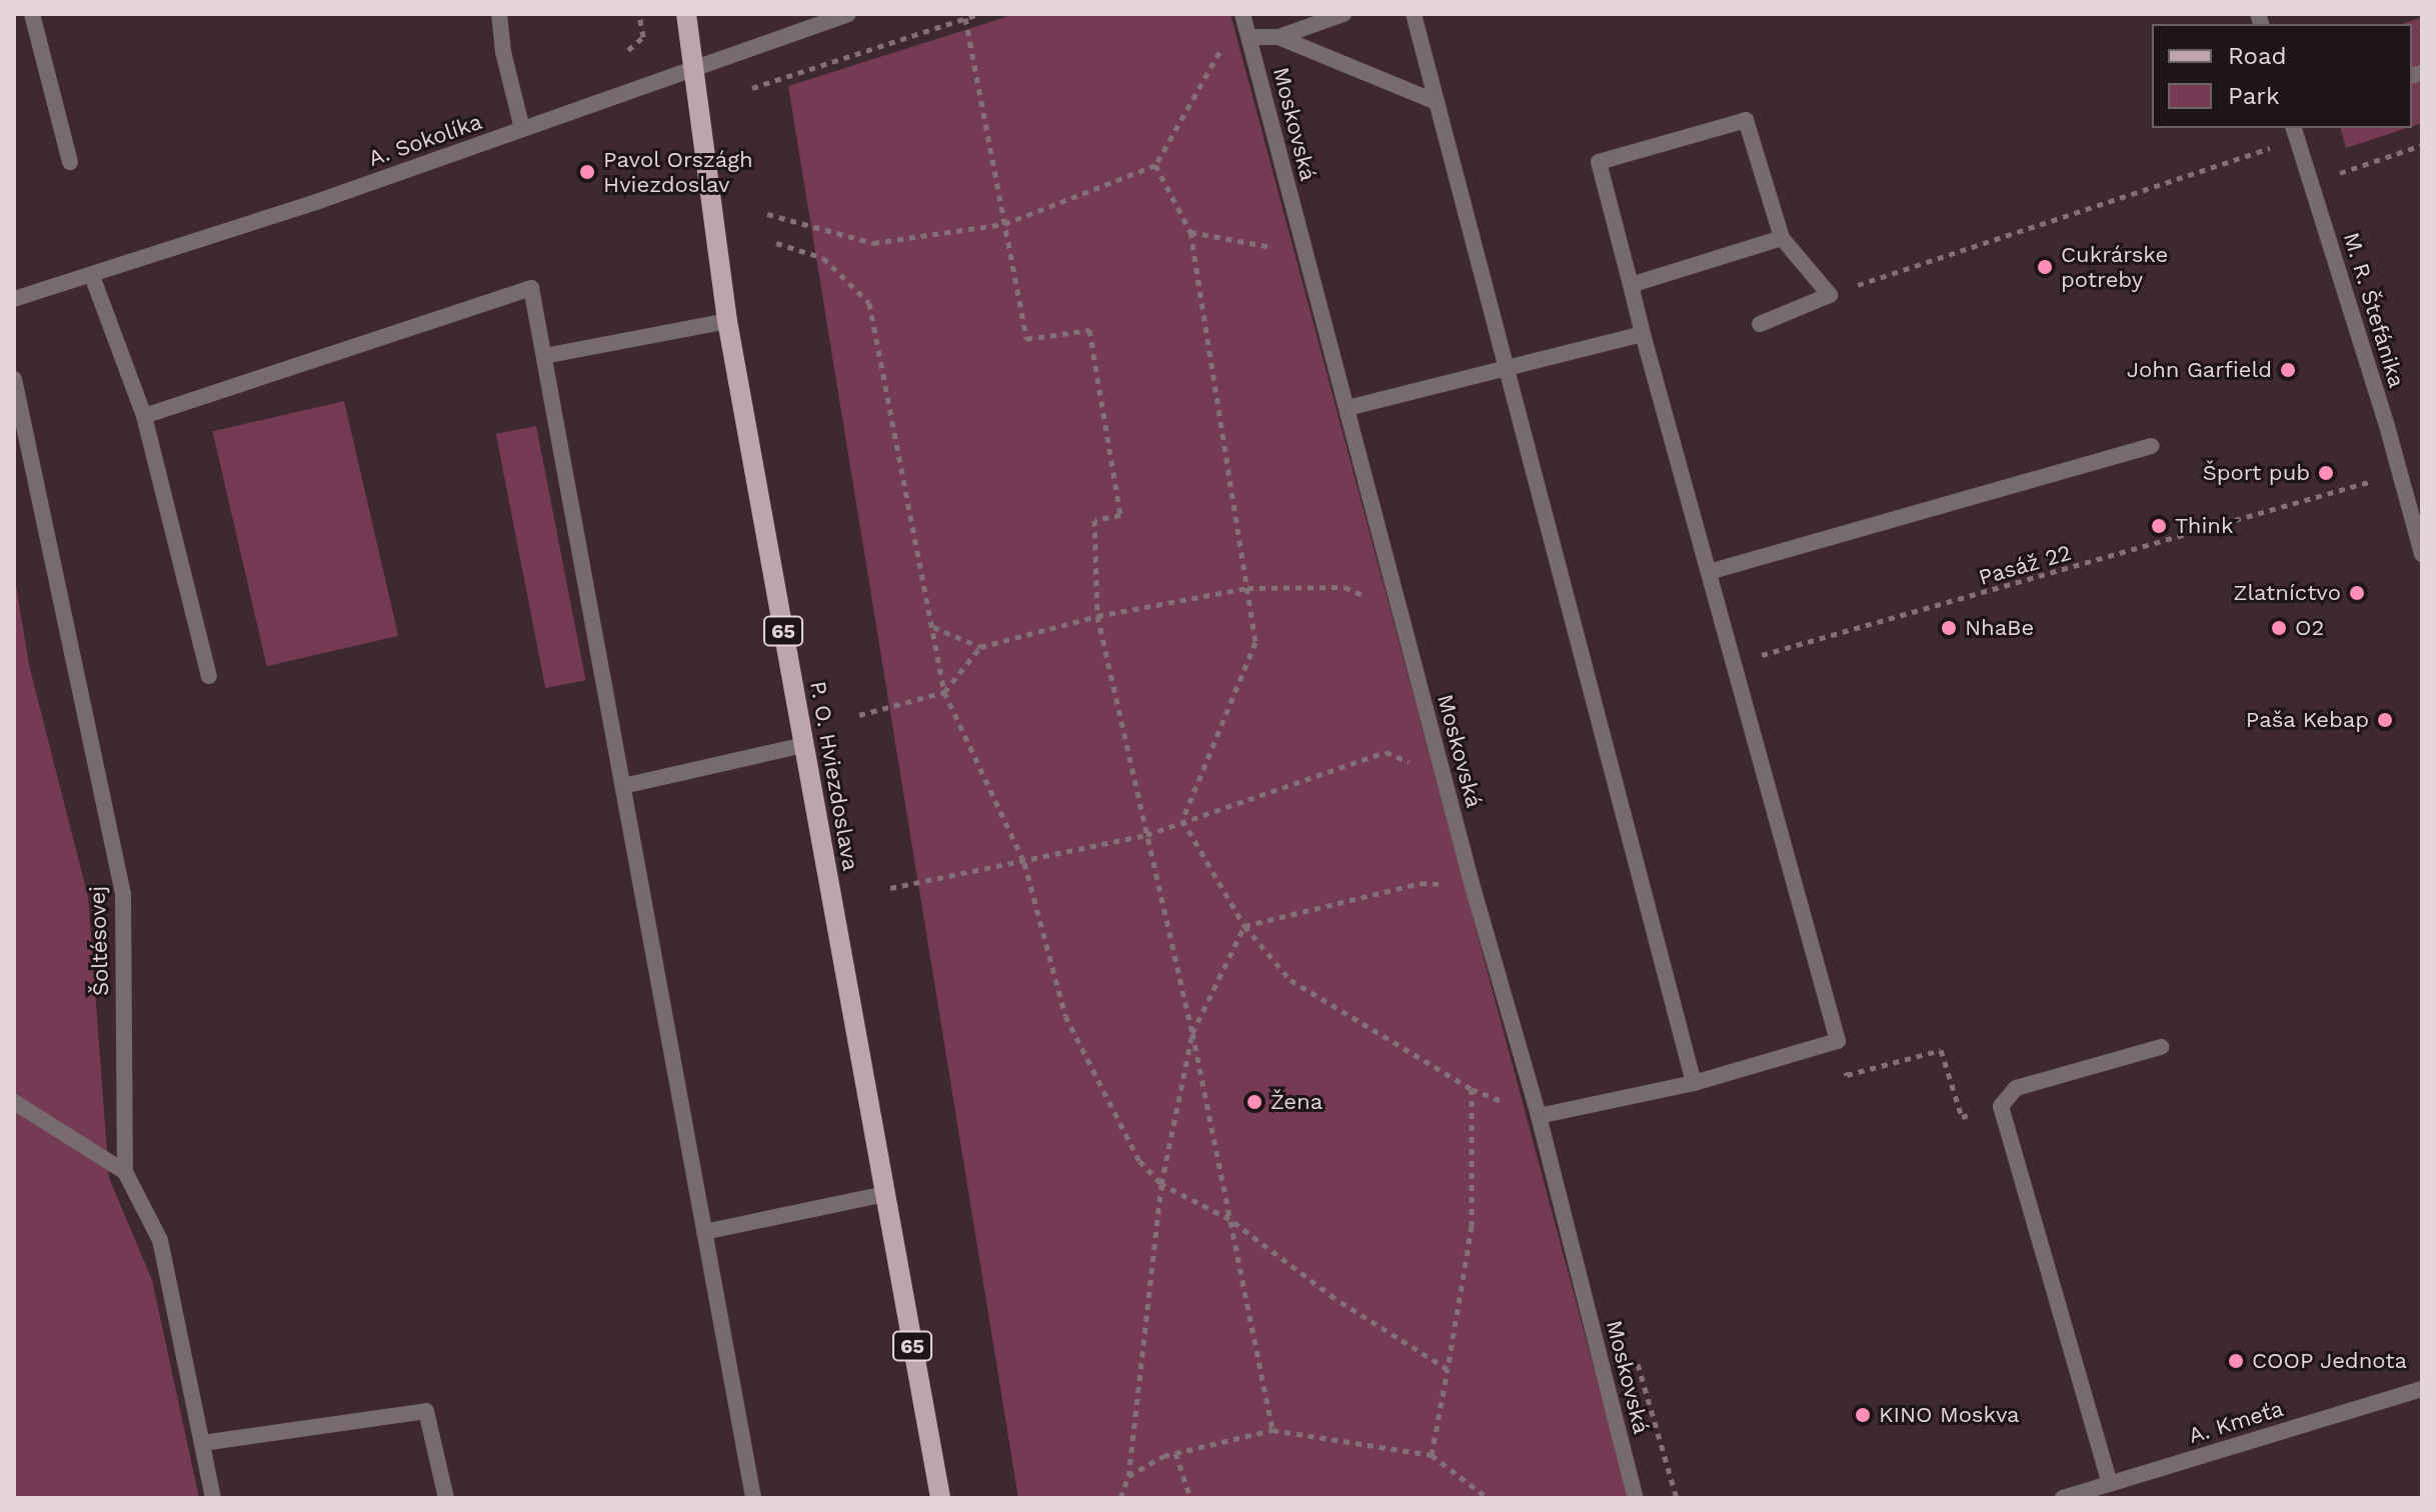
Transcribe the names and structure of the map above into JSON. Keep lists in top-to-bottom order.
{
  "streets": {
    "main road": ["65", "P. O. Hviezdoslava"],
    "street": [
      "Moskovská",
      "A. Sokolíka",
      "M. R. Štefánika",
      "Šoltésovej",
      "A. Kmeťa"
    ],
    "path": ["Pasáž 22"]
  },
  "crossings": [
    ["A. Sokolíka", "P. O. Hviezdoslava"],
    ["M. R. Štefánika", "Pasáž 22"]
  ],
  "places": [
    "Pavol Országh Hviezdoslav",
    "Cukrárske potreby",
    "John Garfield",
    "Šport pub",
    "Think",
    "Zlatníctvo",
    "NhaBe",
    "O2",
    "Paša Kebap",
    "Žena",
    "COOP Jednota",
    "KINO Moskva"
  ],
  "legend": ["Road", "Park"]
}
